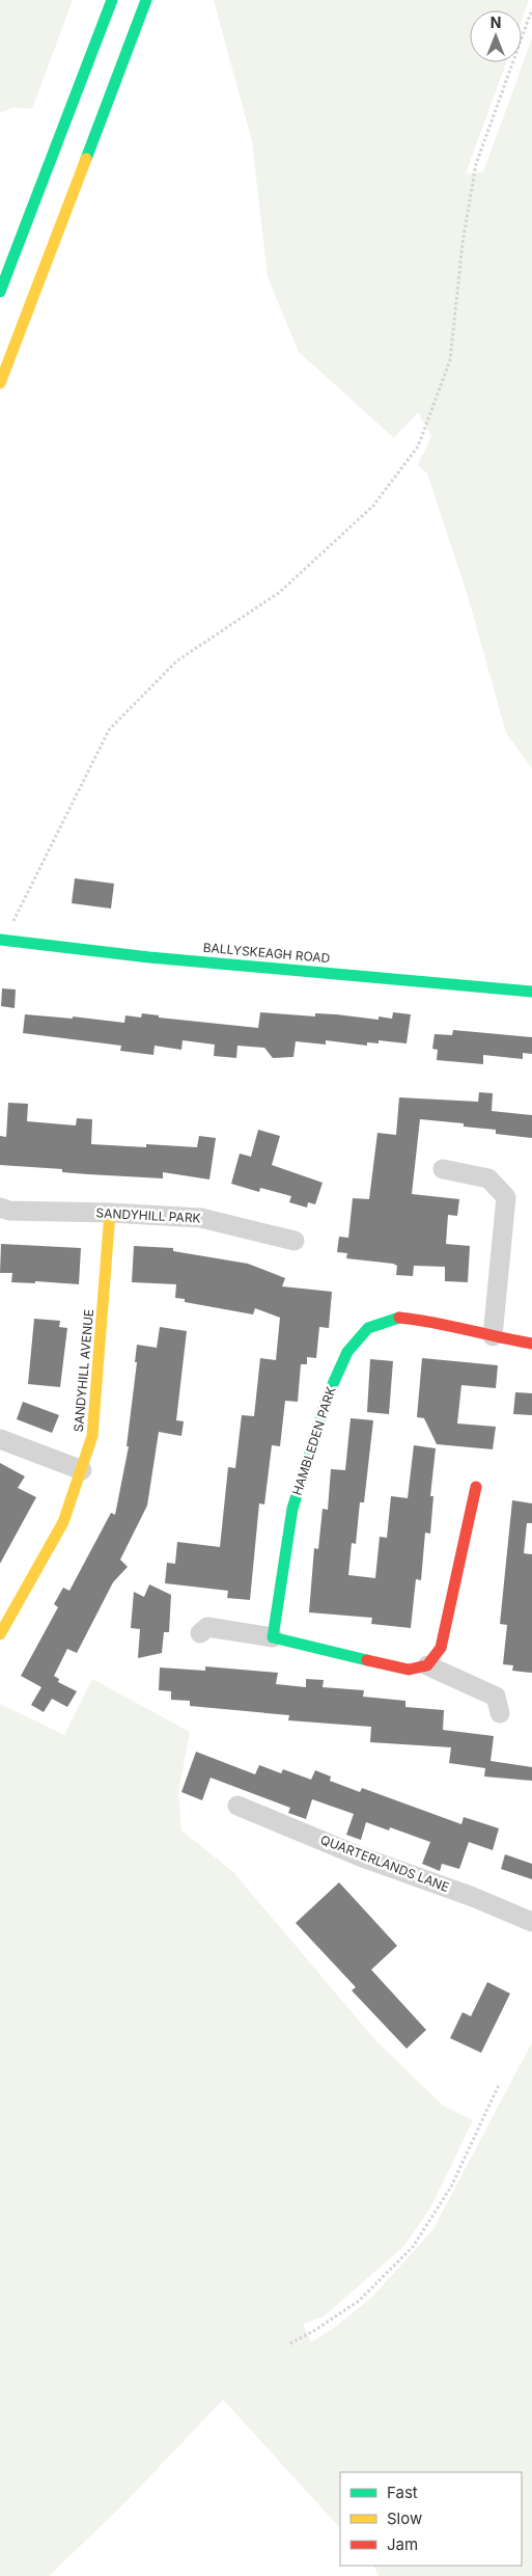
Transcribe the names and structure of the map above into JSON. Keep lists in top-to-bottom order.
{
  "streets": {
    "main road": ["BALLYSKEAGH ROAD", "SANDYHILL AVENUE", "HAMBLEDEN PARK"],
    "street": ["SANDYHILL PARK", "QUARTERLANDS LANE"]
  },
  "crossings": [
    ["SANDYHILL PARK", "SANDYHILL AVENUE"]
  ],
  "legend": ["Fast", "Slow", "Jam"],
  "north": "top"
}
